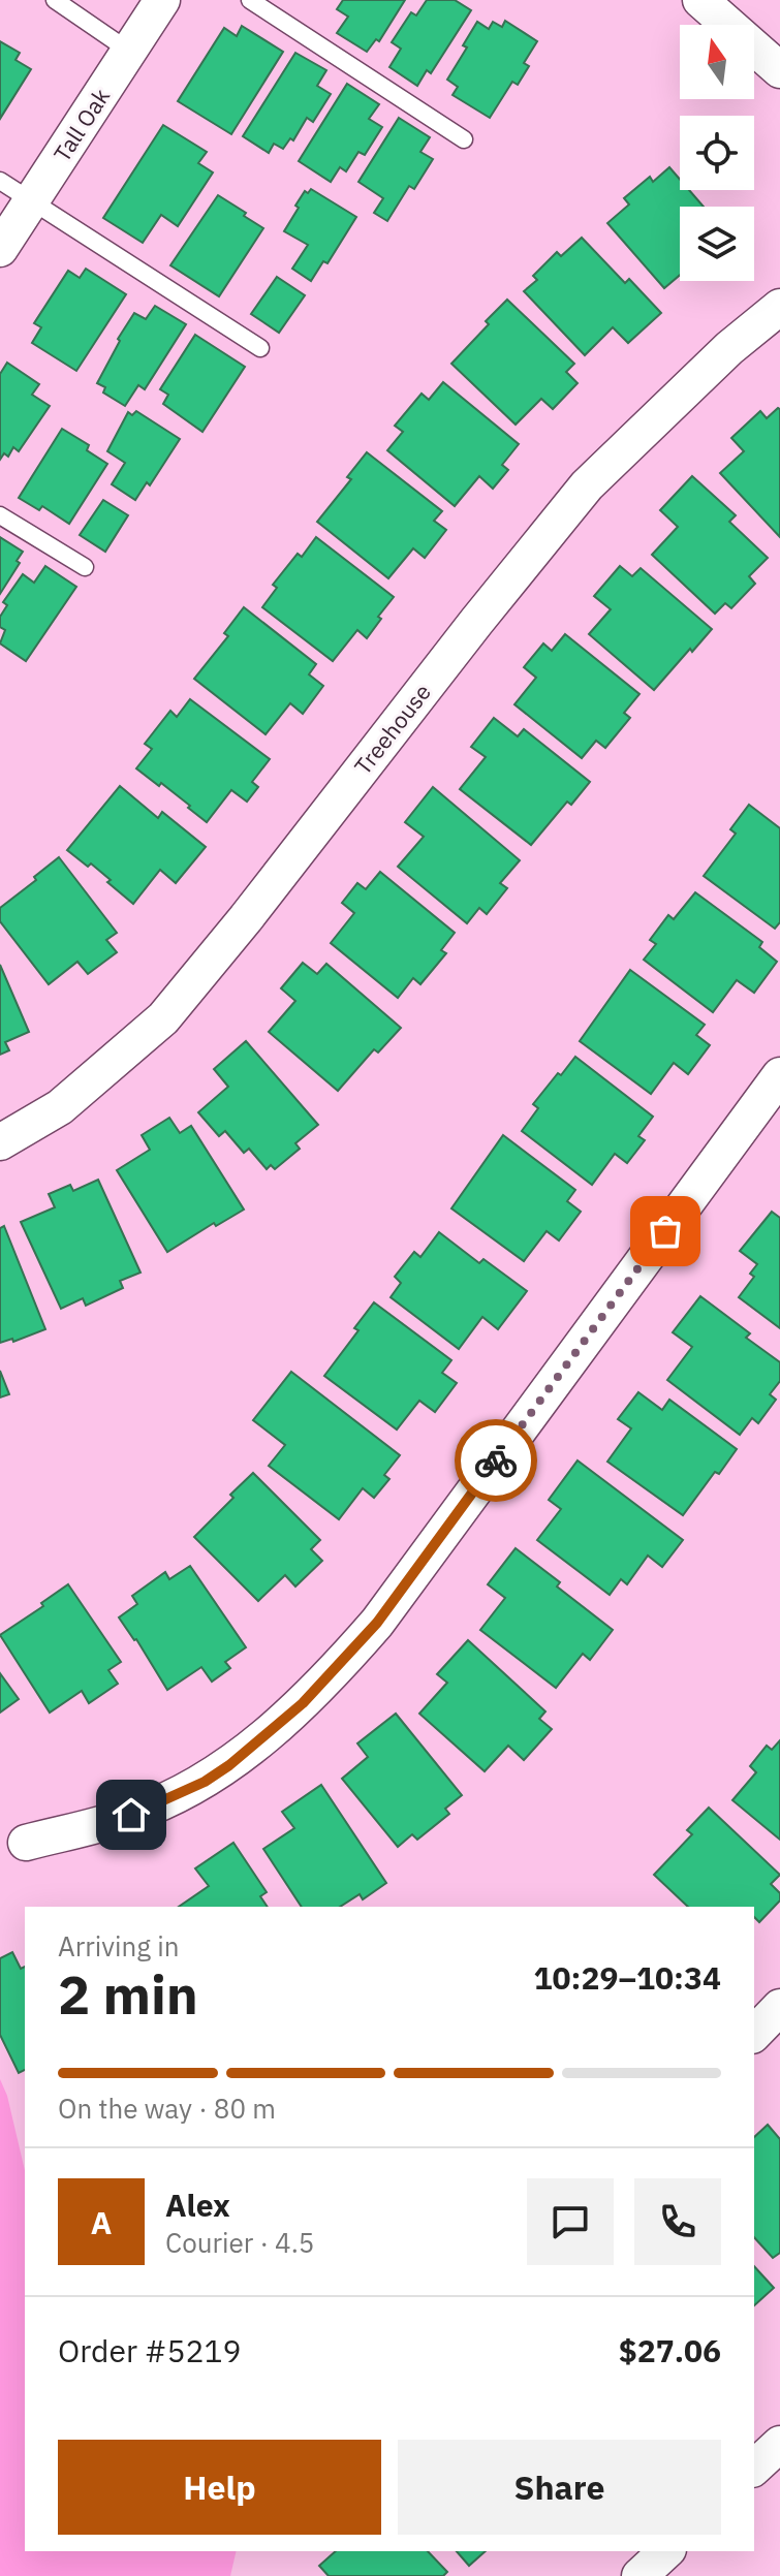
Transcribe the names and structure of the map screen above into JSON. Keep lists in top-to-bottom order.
{
  "streets": {
    "street": ["Tall Oak", "Treehouse"]
  },
  "north": "top",
  "page": {
    "heading": ["2 min", "Arriving in", "10:29–10:34"],
    "panel": [
      "Alex",
      "Courier · 4.5",
      "Order #5219",
      "$27.06"
    ],
    "bar": "On the way · 80 m",
    "round": "A",
    "buttons": ["Help", "Share"]
  }
}
